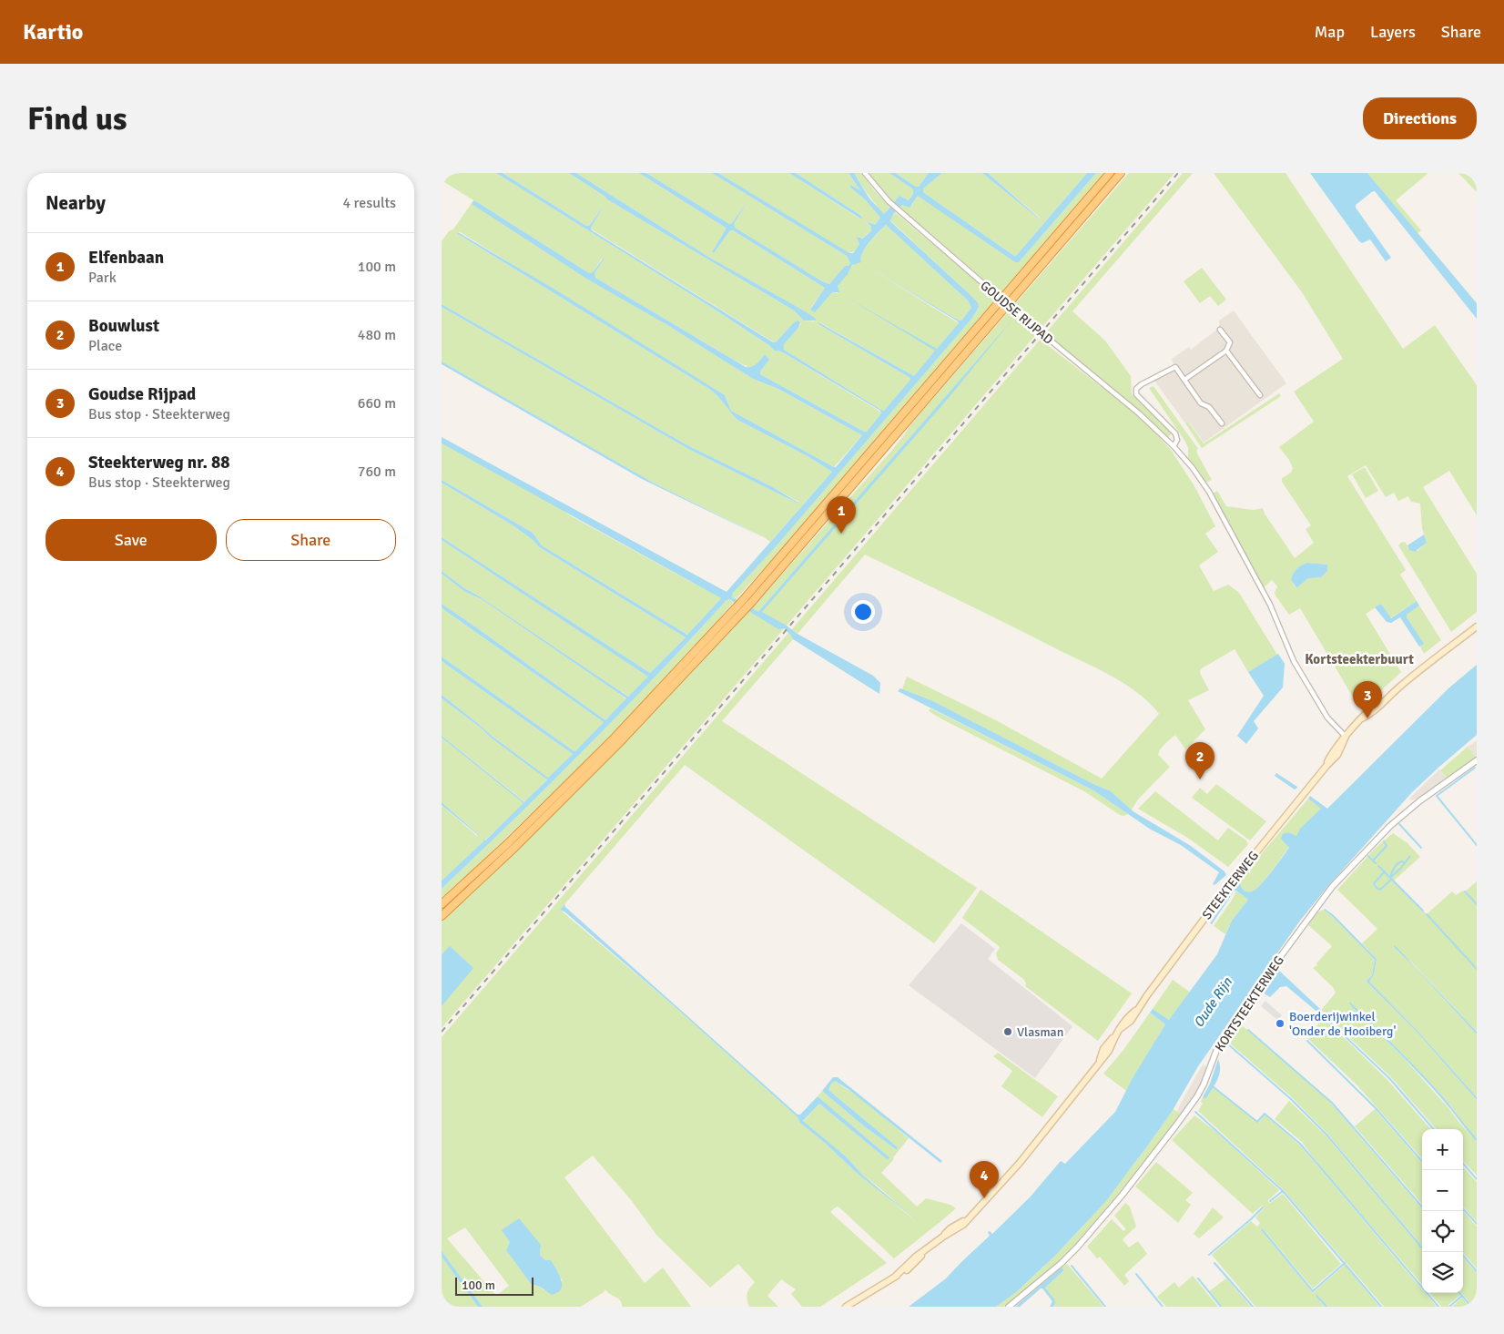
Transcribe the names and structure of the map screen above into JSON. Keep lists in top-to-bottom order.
{
  "streets": {
    "main road": ["STEEKTERWEG"],
    "street": ["GOUDSE RIJPAD", "KORTSTEEKTERWEG"]
  },
  "crossings": [
    ["GOUDSE RIJPAD", "STEEKTERWEG"]
  ],
  "districts": ["Kortsteekterbuurt"],
  "water": ["Oude Rijn"],
  "places": ["Boerderijwinkel 'Onder de Hooiberg'", "Vlasman"],
  "scale_bar": "100 m",
  "page": {
    "header": "Kartio",
    "nav": ["Map", "Layers", "Share"],
    "buttons": [
      "Directions",
      ["Save", "Share"]
    ],
    "title": "Find us",
    "heading": ["Nearby", "4 results"],
    "list": [
      {
        "mark": "1",
        "name": "Elfenbaan",
        "note": "Park",
        "value": "100 m"
      },
      {
        "mark": "2",
        "name": "Bouwlust",
        "note": "Place",
        "value": "480 m"
      },
      {
        "mark": "3",
        "name": "Goudse Rijpad",
        "note": "Bus stop · Steekterweg",
        "value": "660 m"
      },
      {
        "mark": "4",
        "name": "Steekterweg nr. 88",
        "note": "Bus stop · Steekterweg",
        "value": "760 m"
      }
    ],
    "pins": [
      "1",
      "3",
      "2",
      "4"
    ],
    "map_buttons": ["+", "−"],
    "scale": "100 m"
  }
}
